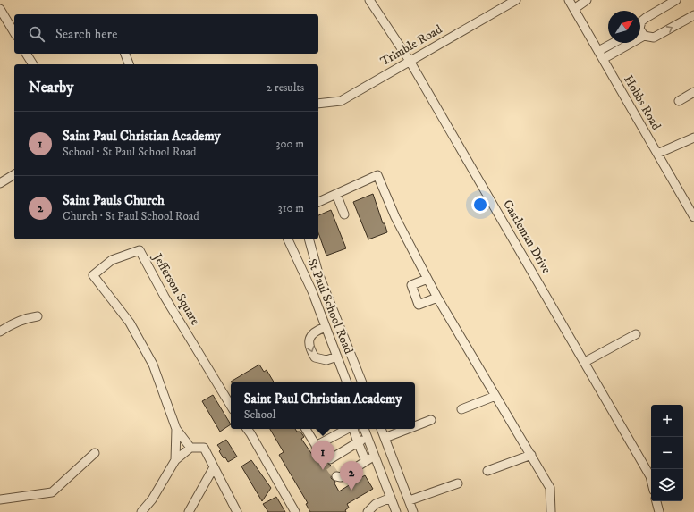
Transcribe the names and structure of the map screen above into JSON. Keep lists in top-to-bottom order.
{
  "streets": {
    "street": [
      "Trimble Road",
      "Hobbs Road",
      "Castleman Drive",
      "Jefferson Square",
      "St Paul School Road"
    ]
  },
  "crossings": [
    ["Trimble Road", "Castleman Drive"]
  ],
  "north": "top right",
  "page": {
    "search": "Search here",
    "heading": ["Nearby", "2 results"],
    "list": [
      {
        "mark": "1",
        "name": "Saint Paul Christian Academy",
        "note": "School · St Paul School Road",
        "value": "300 m"
      },
      {
        "mark": "2",
        "name": "Saint Pauls Church",
        "note": "Church · St Paul School Road",
        "value": "310 m"
      }
    ],
    "popup": ["Saint Paul Christian Academy", "School"],
    "map_buttons": ["+", "−"],
    "pins": ["1", "2"]
  }
}
